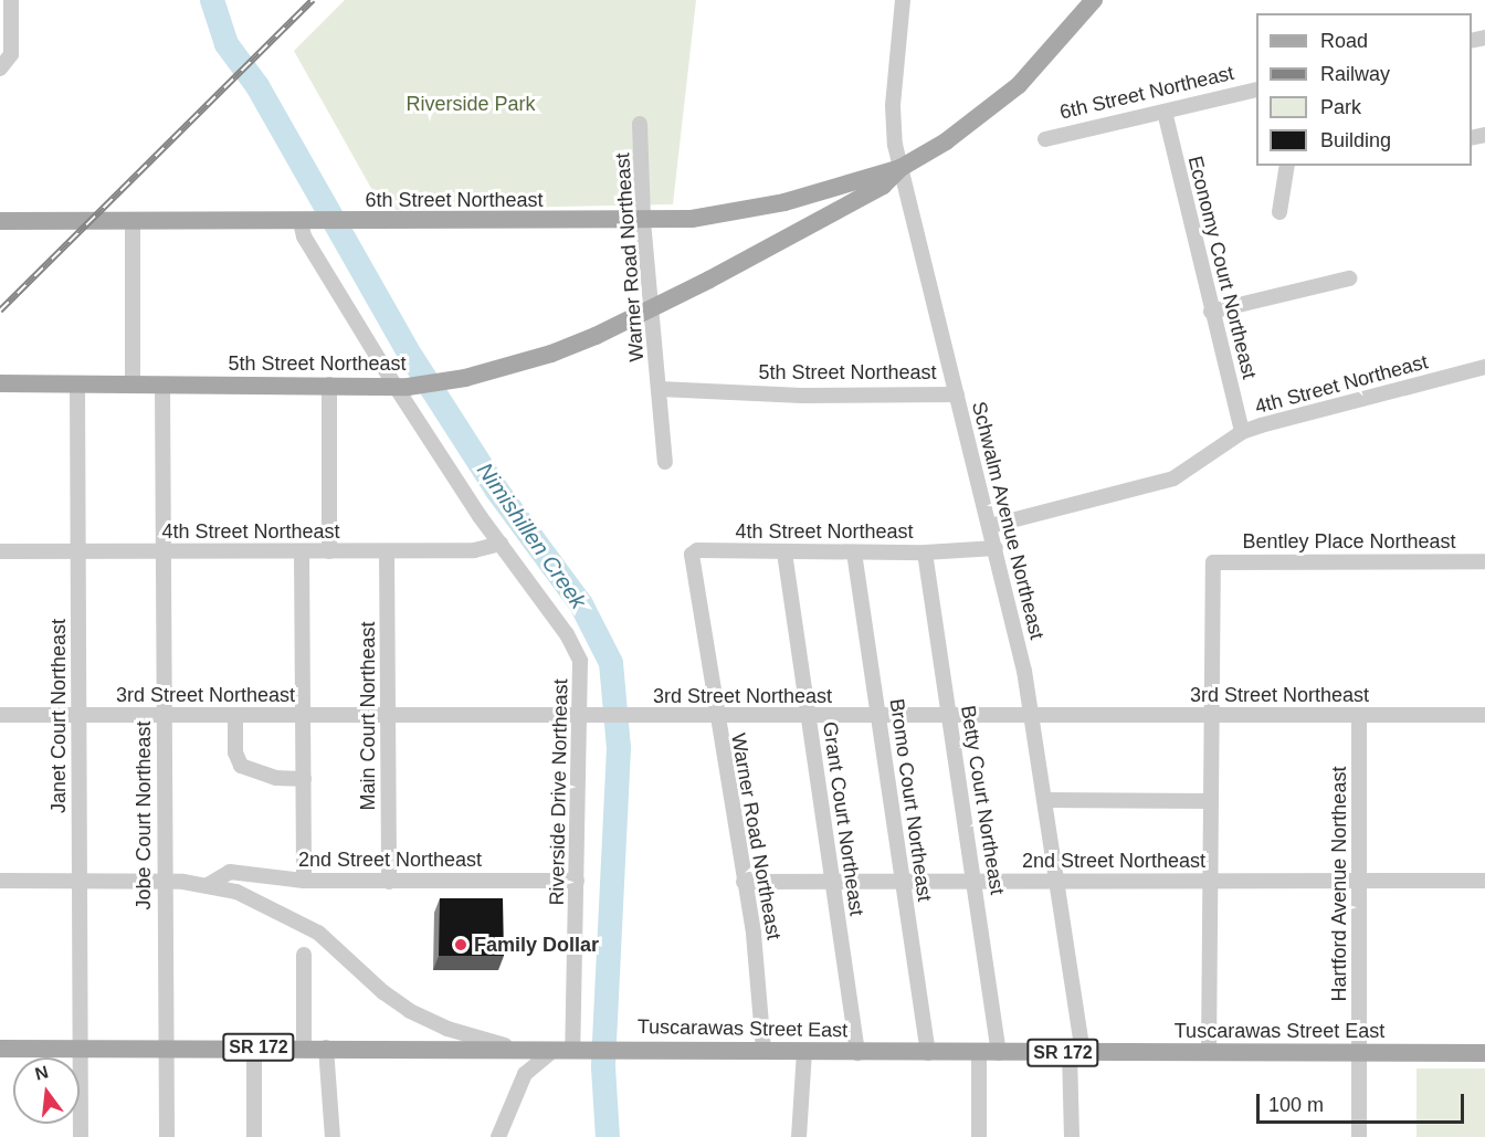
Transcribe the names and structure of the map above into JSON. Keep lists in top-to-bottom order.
{
  "streets": {
    "main road": [
      "6th Street Northeast",
      "5th Street Northeast",
      "Tuscarawas Street East",
      "SR 172"
    ],
    "street": [
      "Warner Road Northeast",
      "Economy Court Northeast",
      "4th Street Northeast",
      "Schwalm Avenue Northeast",
      "Bentley Place Northeast",
      "3rd Street Northeast",
      "Janet Court Northeast",
      "Main Court Northeast",
      "Riverside Drive Northeast",
      "Bromo Court Northeast",
      "Betty Court Northeast",
      "Jobe Court Northeast",
      "Grant Court Northeast",
      "2nd Street Northeast",
      "Hartford Avenue Northeast"
    ]
  },
  "crossings": [
    ["6th Street Northeast", "Warner Road Northeast"],
    ["6th Street Northeast", "Economy Court Northeast"],
    ["6th Street Northeast", "5th Street Northeast"],
    ["6th Street Northeast", "Schwalm Avenue Northeast"],
    ["6th Street Northeast", "Riverside Drive Northeast"],
    ["Warner Road Northeast", "5th Street Northeast"],
    ["Warner Road Northeast", "4th Street Northeast"],
    ["Warner Road Northeast", "3rd Street Northeast"],
    ["Warner Road Northeast", "2nd Street Northeast"],
    ["Warner Road Northeast", "Tuscarawas Street East"],
    ["Economy Court Northeast", "4th Street Northeast"],
    ["5th Street Northeast", "Schwalm Avenue Northeast"],
    ["5th Street Northeast", "Janet Court Northeast"],
    ["5th Street Northeast", "Riverside Drive Northeast"],
    ["5th Street Northeast", "Jobe Court Northeast"],
    ["4th Street Northeast", "Schwalm Avenue Northeast"],
    ["4th Street Northeast", "Janet Court Northeast"],
    ["4th Street Northeast", "Main Court Northeast"],
    ["4th Street Northeast", "Riverside Drive Northeast"],
    ["4th Street Northeast", "Bromo Court Northeast"],
    ["4th Street Northeast", "Betty Court Northeast"],
    ["4th Street Northeast", "Jobe Court Northeast"],
    ["4th Street Northeast", "Grant Court Northeast"],
    ["Schwalm Avenue Northeast", "3rd Street Northeast"],
    ["Schwalm Avenue Northeast", "2nd Street Northeast"],
    ["Schwalm Avenue Northeast", "Tuscarawas Street East"],
    ["Bentley Place Northeast", "3rd Street Northeast"],
    ["3rd Street Northeast", "Janet Court Northeast"],
    ["3rd Street Northeast", "Main Court Northeast"],
    ["3rd Street Northeast", "Riverside Drive Northeast"],
    ["3rd Street Northeast", "Bromo Court Northeast"],
    ["3rd Street Northeast", "Betty Court Northeast"],
    ["3rd Street Northeast", "Jobe Court Northeast"],
    ["3rd Street Northeast", "Grant Court Northeast"],
    ["3rd Street Northeast", "Hartford Avenue Northeast"],
    ["Janet Court Northeast", "2nd Street Northeast"],
    ["Janet Court Northeast", "Tuscarawas Street East"],
    ["Main Court Northeast", "2nd Street Northeast"],
    ["Riverside Drive Northeast", "2nd Street Northeast"],
    ["Riverside Drive Northeast", "Tuscarawas Street East"],
    ["Bromo Court Northeast", "2nd Street Northeast"],
    ["Bromo Court Northeast", "Tuscarawas Street East"],
    ["Betty Court Northeast", "2nd Street Northeast"],
    ["Betty Court Northeast", "Tuscarawas Street East"],
    ["Jobe Court Northeast", "2nd Street Northeast"],
    ["Jobe Court Northeast", "Tuscarawas Street East"],
    ["Grant Court Northeast", "2nd Street Northeast"],
    ["Grant Court Northeast", "Tuscarawas Street East"],
    ["2nd Street Northeast", "Hartford Avenue Northeast"],
    ["2nd Street Northeast", "Tuscarawas Street East"],
    ["Hartford Avenue Northeast", "Tuscarawas Street East"]
  ],
  "water": ["Nimishillen Creek"],
  "parks": ["Riverside Park"],
  "places": ["Family Dollar"],
  "legend": [
    "Road",
    "Railway",
    "Park",
    "Building"
  ],
  "scale_bar": "100 m",
  "north": "top"
}
